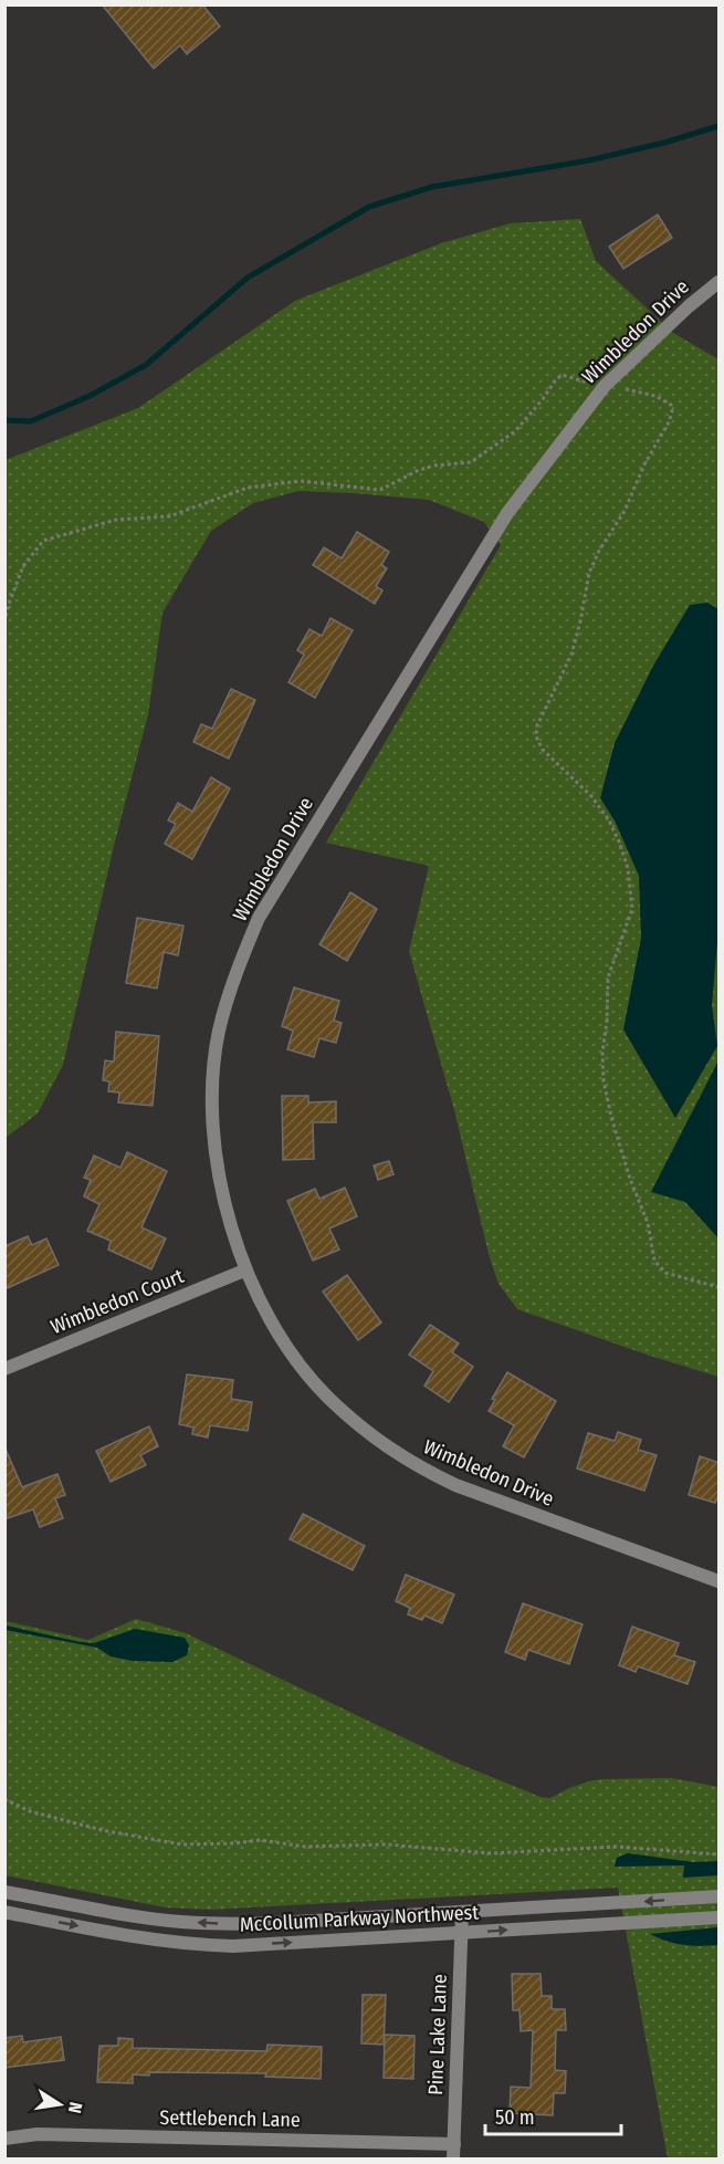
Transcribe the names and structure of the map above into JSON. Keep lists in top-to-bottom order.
{
  "streets": {
    "street": [
      "Wimbledon Drive",
      "Wimbledon Court",
      "McCollum Parkway Northwest",
      "Pine Lake Lane",
      "Settlebench Lane"
    ]
  },
  "crossings": [
    ["Wimbledon Drive", "Wimbledon Court"],
    ["McCollum Parkway Northwest", "Pine Lake Lane"],
    ["Pine Lake Lane", "Settlebench Lane"]
  ],
  "scale_bar": "50 m",
  "north": "right"
}
